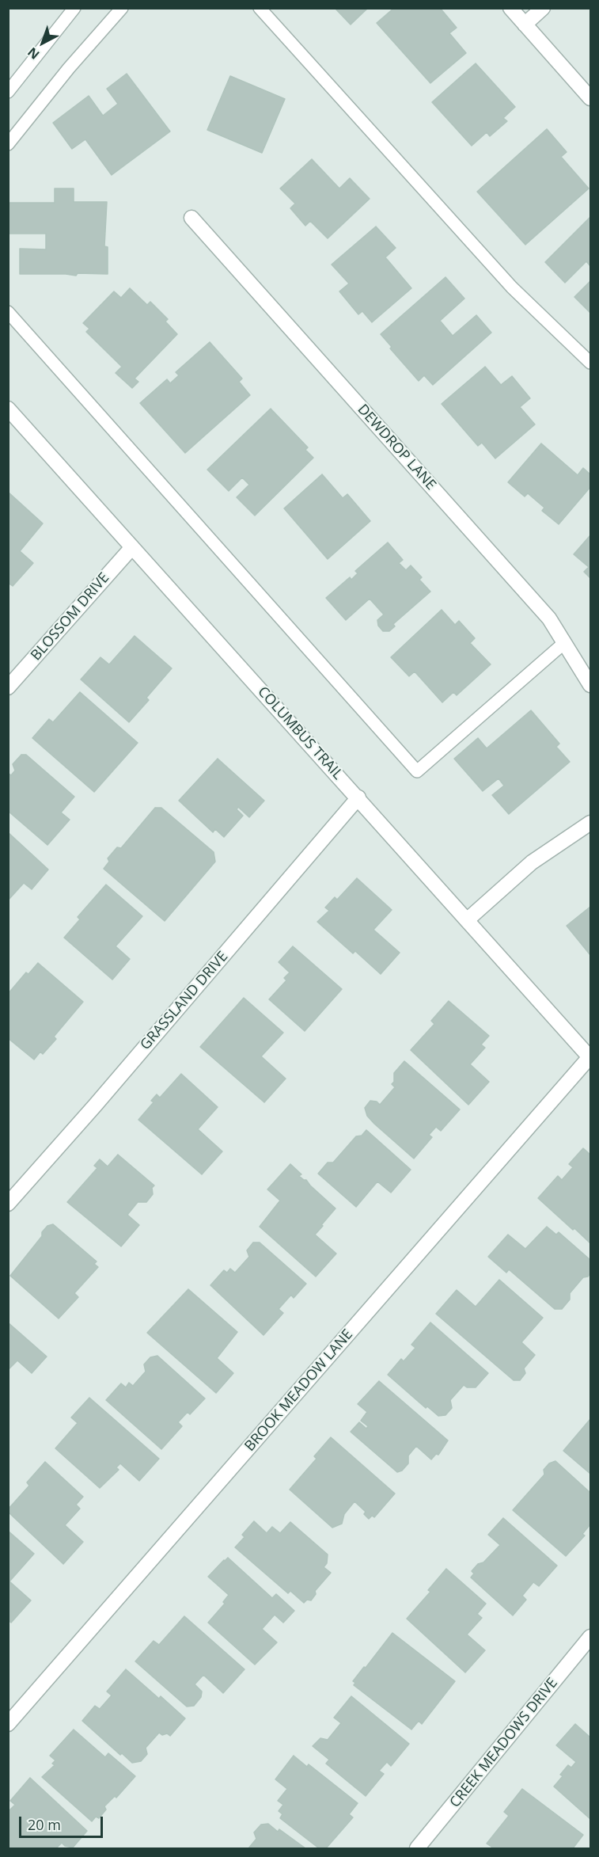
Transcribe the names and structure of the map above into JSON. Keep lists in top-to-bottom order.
{
  "streets": {
    "street": [
      "DEWDROP LANE",
      "BLOSSOM DRIVE",
      "COLUMBUS TRAIL",
      "GRASSLAND DRIVE",
      "BROOK MEADOW LANE",
      "CREEK MEADOWS DRIVE"
    ]
  },
  "crossings": [
    ["BLOSSOM DRIVE", "COLUMBUS TRAIL"],
    ["COLUMBUS TRAIL", "GRASSLAND DRIVE"],
    ["COLUMBUS TRAIL", "BROOK MEADOW LANE"]
  ],
  "scale_bar": "20 m",
  "north": "bottom left"
}
